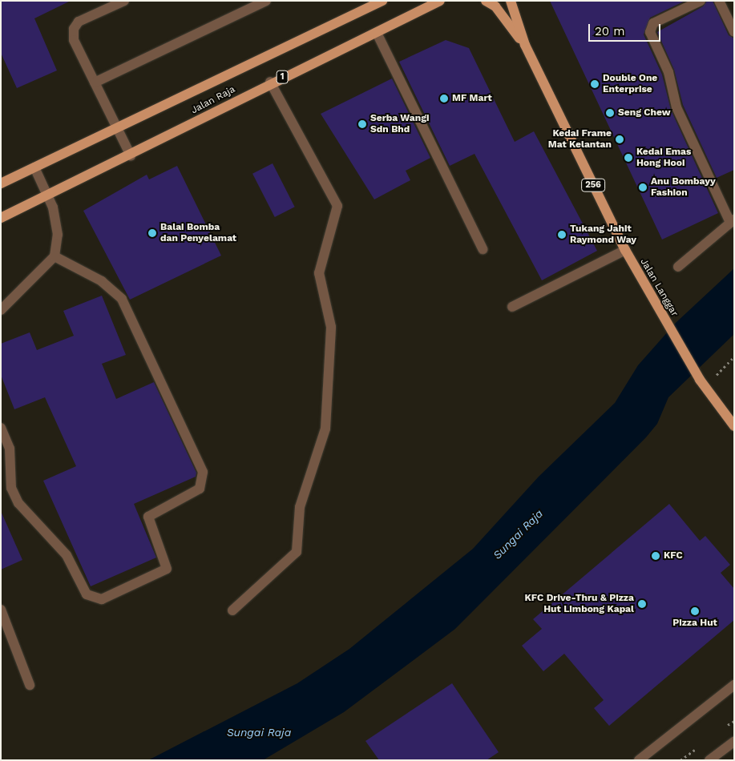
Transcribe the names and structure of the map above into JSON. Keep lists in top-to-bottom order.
{
  "streets": {
    "main road": [
      "1",
      "Jalan Raja",
      "256",
      "Jalan Langgar"
    ]
  },
  "water": ["Sungai Raja"],
  "places": [
    "Double One Enterprise",
    "MF Mart",
    "Seng Chew",
    "Serba Wangi Sdn Bhd",
    "Kedai Frame Mat Kelantan",
    "Kedai Emas Hong Hooi",
    "Anu Bombayy Fashion",
    "Balai Bomba dan Penyelamat",
    "Tukang Jahit Raymond Way",
    "KFC",
    "KFC Drive-Thru & Pizza Hut Limbong Kapal",
    "Pizza Hut"
  ],
  "scale_bar": "20 m"
}
